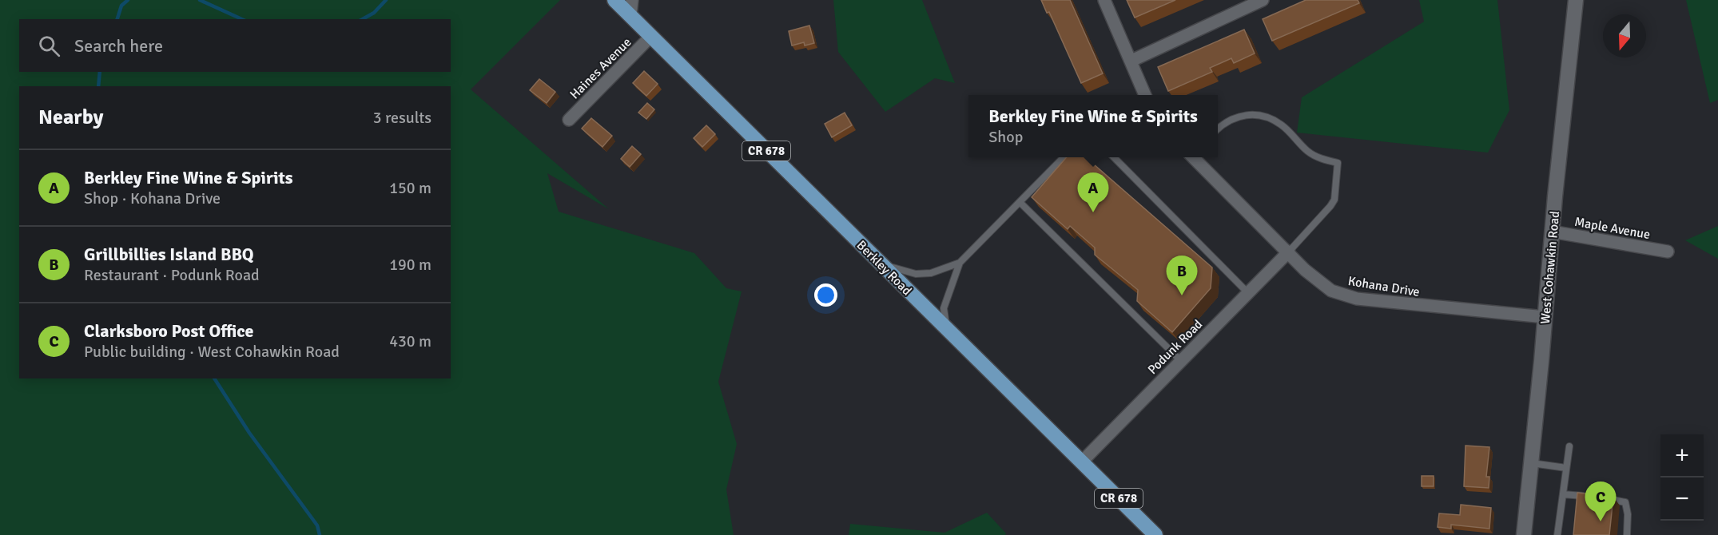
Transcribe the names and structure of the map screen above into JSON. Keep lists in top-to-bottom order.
{
  "streets": {
    "main road": ["CR 678", "Berkley Road", "West Cohawkin Road"],
    "street": [
      "Haines Avenue",
      "Maple Avenue",
      "Kohana Drive",
      "Podunk Road"
    ]
  },
  "crossings": [
    ["Haines Avenue", "Berkley Road"],
    ["Maple Avenue", "West Cohawkin Road"],
    ["Berkley Road", "Podunk Road"],
    ["West Cohawkin Road", "Kohana Drive"],
    ["Kohana Drive", "Podunk Road"]
  ],
  "north": "bottom",
  "page": {
    "search": "Search here",
    "heading": ["Nearby", "3 results"],
    "popup": ["Berkley Fine Wine & Spirits", "Shop"],
    "list": [
      {
        "mark": "A",
        "name": "Berkley Fine Wine & Spirits",
        "note": "Shop · Kohana Drive",
        "value": "150 m"
      },
      {
        "mark": "B",
        "name": "Grillbillies Island BBQ",
        "note": "Restaurant · Podunk Road",
        "value": "190 m"
      },
      {
        "mark": "C",
        "name": "Clarksboro Post Office",
        "note": "Public building · West Cohawkin Road",
        "value": "430 m"
      }
    ],
    "pins": ["A", "B", "C"],
    "map_buttons": ["+", "−"]
  }
}
